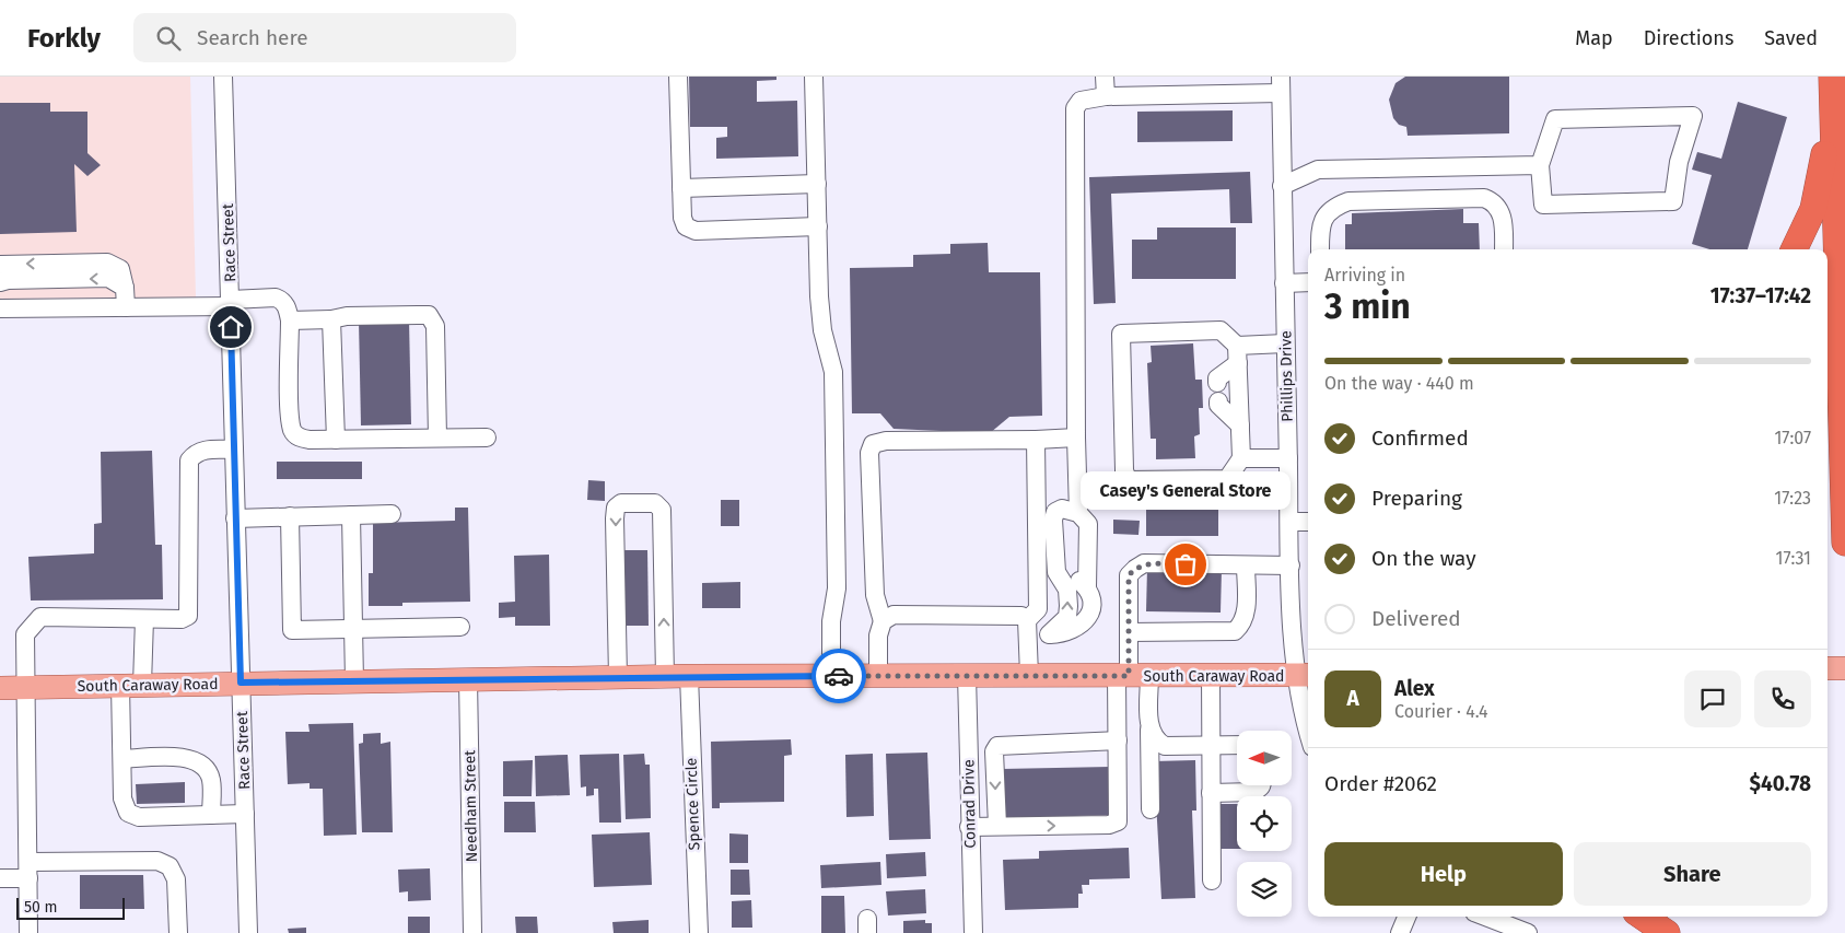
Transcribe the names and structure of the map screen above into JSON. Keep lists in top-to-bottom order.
{
  "streets": {
    "main road": ["South Caraway Road"],
    "street": [
      "Race Street",
      "Phillips Drive",
      "Spence Circle",
      "Conrad Drive",
      "Needham Street"
    ]
  },
  "crossings": [
    ["Race Street", "South Caraway Road"],
    ["Phillips Drive", "South Caraway Road"],
    ["South Caraway Road", "Spence Circle"],
    ["South Caraway Road", "Conrad Drive"],
    ["South Caraway Road", "Needham Street"]
  ],
  "places": ["Casey's General Store"],
  "scale_bar": "50 m",
  "north": "left",
  "page": {
    "header": "Forkly",
    "search": "Search here",
    "nav": ["Map", "Directions", "Saved"],
    "heading": ["3 min", "Arriving in", "17:37–17:42"],
    "panel": [
      "Alex",
      "Courier · 4.4",
      "Order #2062",
      "$40.78"
    ],
    "bar": "On the way · 440 m",
    "list": [
      ["Confirmed", "17:07"],
      ["Preparing", "17:23"],
      ["On the way", "17:31"],
      "Delivered"
    ],
    "bubble": "Casey's General Store",
    "round": "A",
    "buttons": ["Help", "Share"],
    "scale": "50 m"
  }
}
